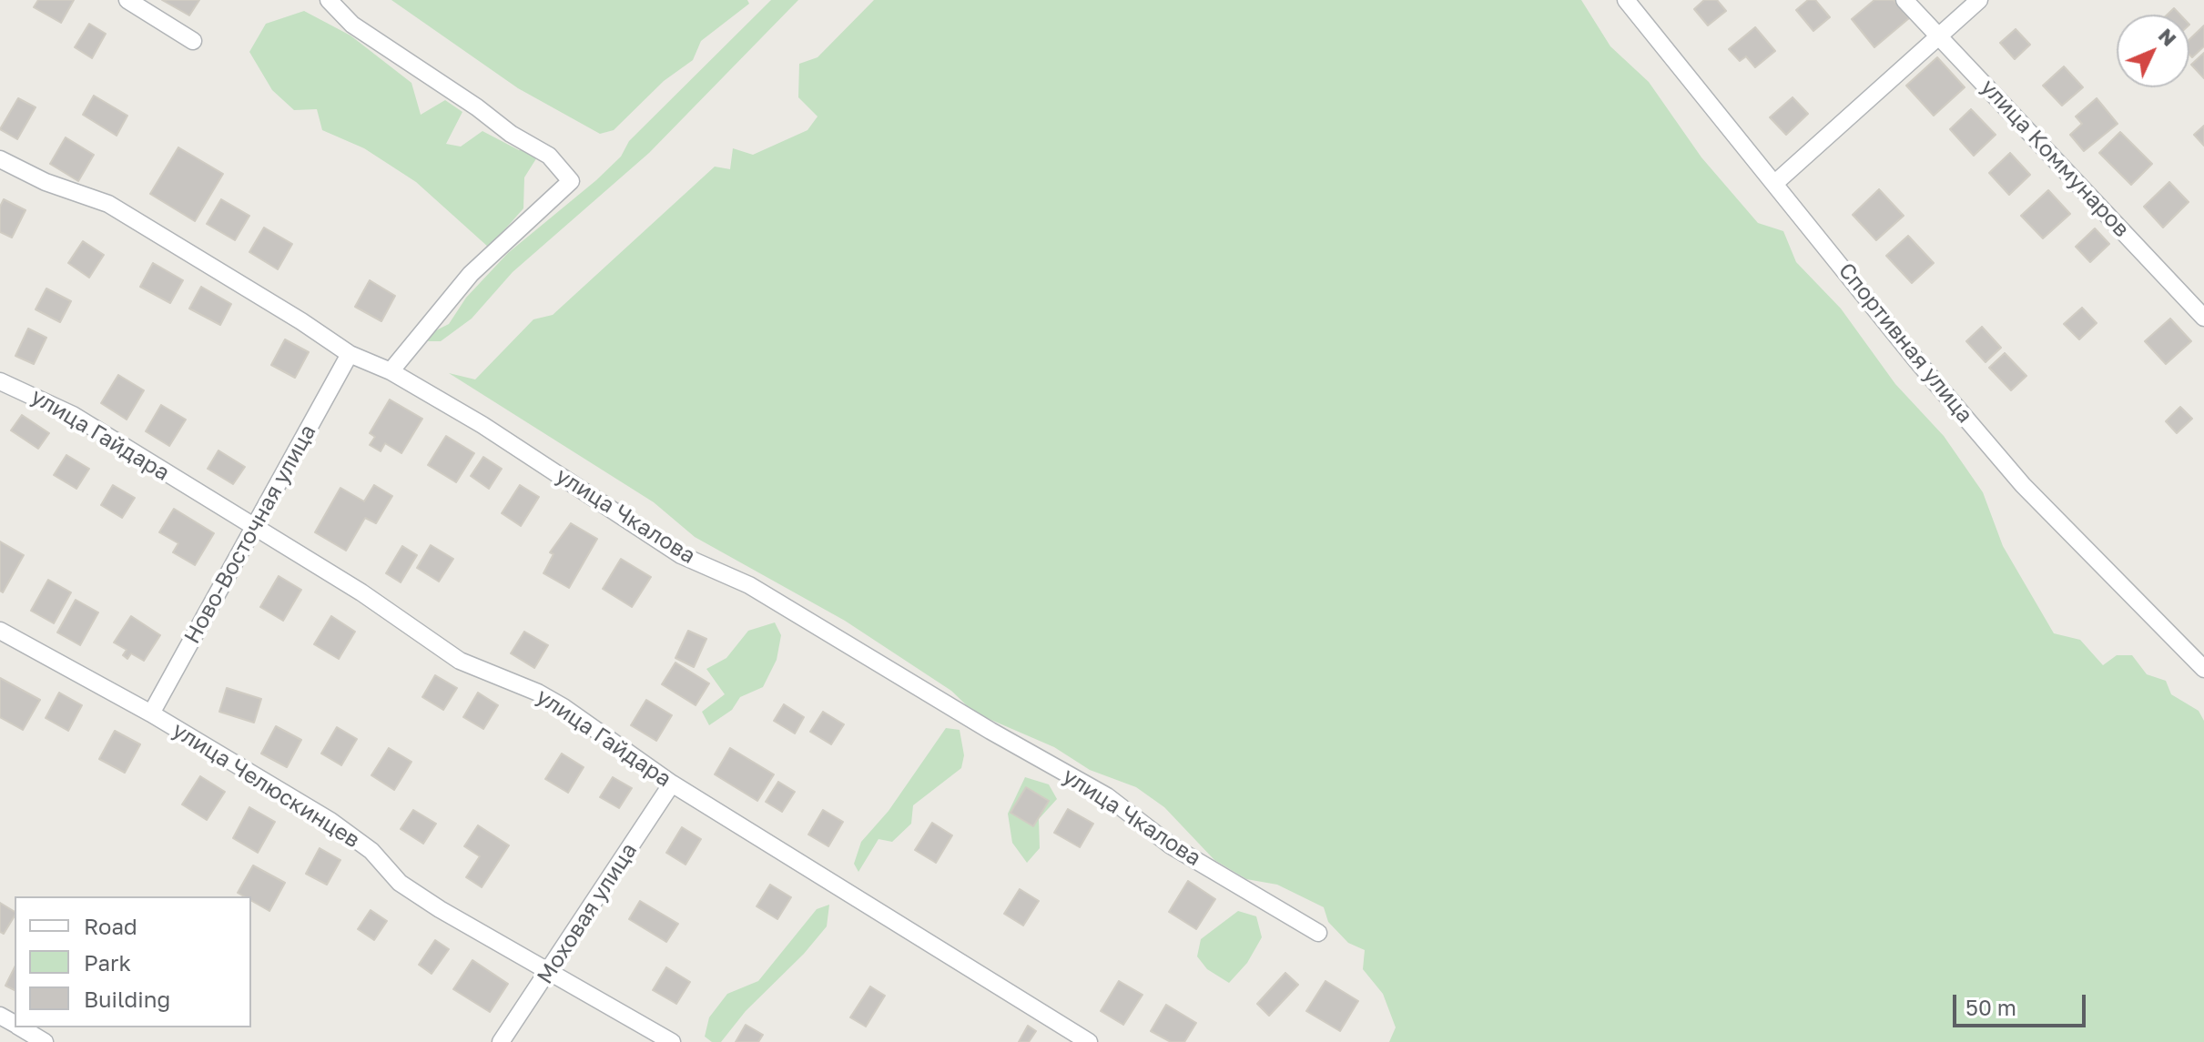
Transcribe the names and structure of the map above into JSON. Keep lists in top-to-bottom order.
{
  "streets": {
    "street": [
      "улица Коммунаров",
      "Спортивная улица",
      "улица Гайдара",
      "улица Чкалова",
      "Ново-Восточная улица",
      "улица Челюскинцев",
      "Моховая улица"
    ]
  },
  "crossings": [
    ["улица Гайдара", "Ново-Восточная улица"],
    ["улица Гайдара", "Моховая улица"],
    ["улица Чкалова", "Ново-Восточная улица"],
    ["Ново-Восточная улица", "улица Челюскинцев"],
    ["улица Челюскинцев", "Моховая улица"]
  ],
  "legend": ["Road", "Park", "Building"],
  "scale_bar": "50 m",
  "north": "top right"
}
